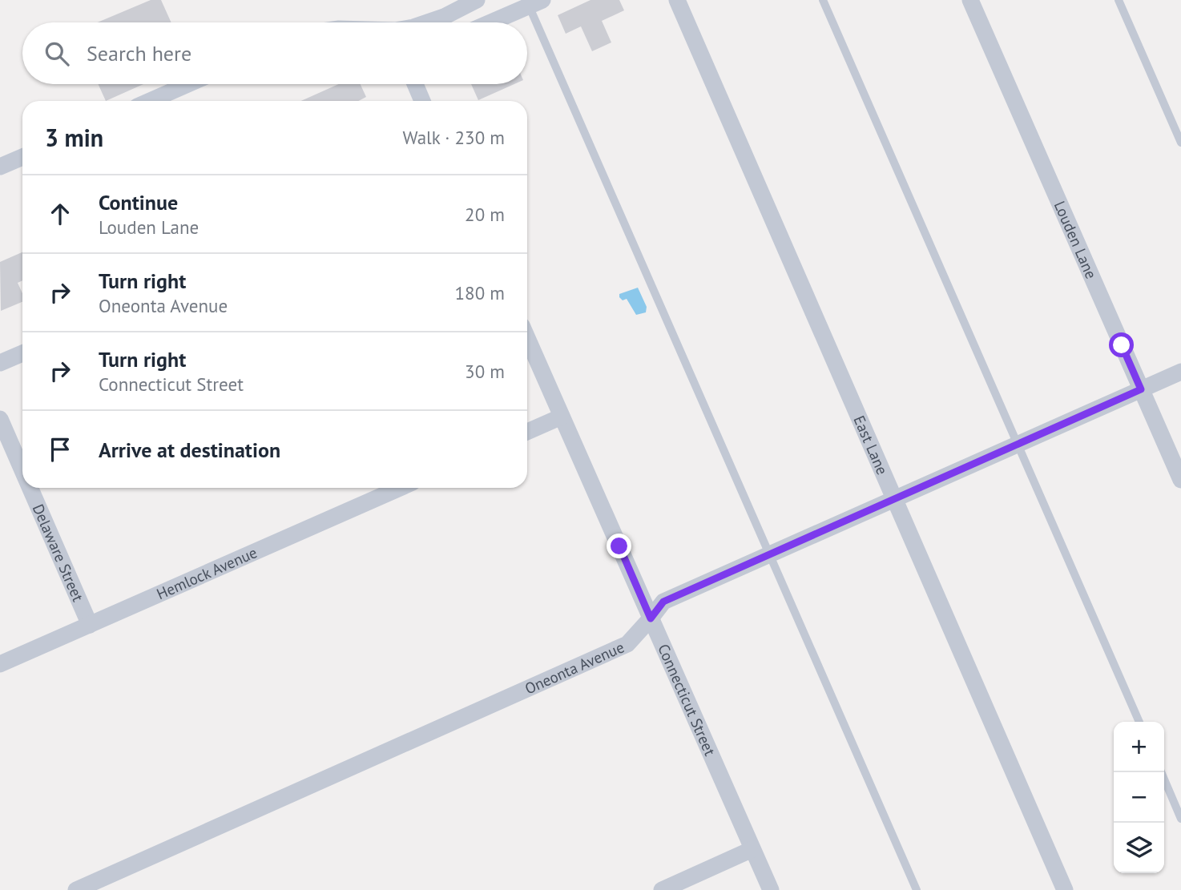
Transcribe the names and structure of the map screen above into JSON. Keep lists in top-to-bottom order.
{
  "streets": {
    "street": [
      "Louden Lane",
      "East Lane",
      "Delaware Street",
      "Hemlock Avenue",
      "Oneonta Avenue",
      "Connecticut Street"
    ]
  },
  "crossings": [
    ["Louden Lane", "Oneonta Avenue"],
    ["East Lane", "Oneonta Avenue"],
    ["Delaware Street", "Hemlock Avenue"],
    ["Oneonta Avenue", "Connecticut Street"]
  ],
  "page": {
    "search": "Search here",
    "heading": ["3 min", "Walk · 230 m"],
    "list": [
      ["Continue", "Louden Lane", "20 m"],
      ["Turn right", "Oneonta Avenue", "180 m"],
      ["Turn right", "Connecticut Street", "30 m"],
      "Arrive at destination"
    ],
    "map_buttons": ["+", "−"]
  }
}
